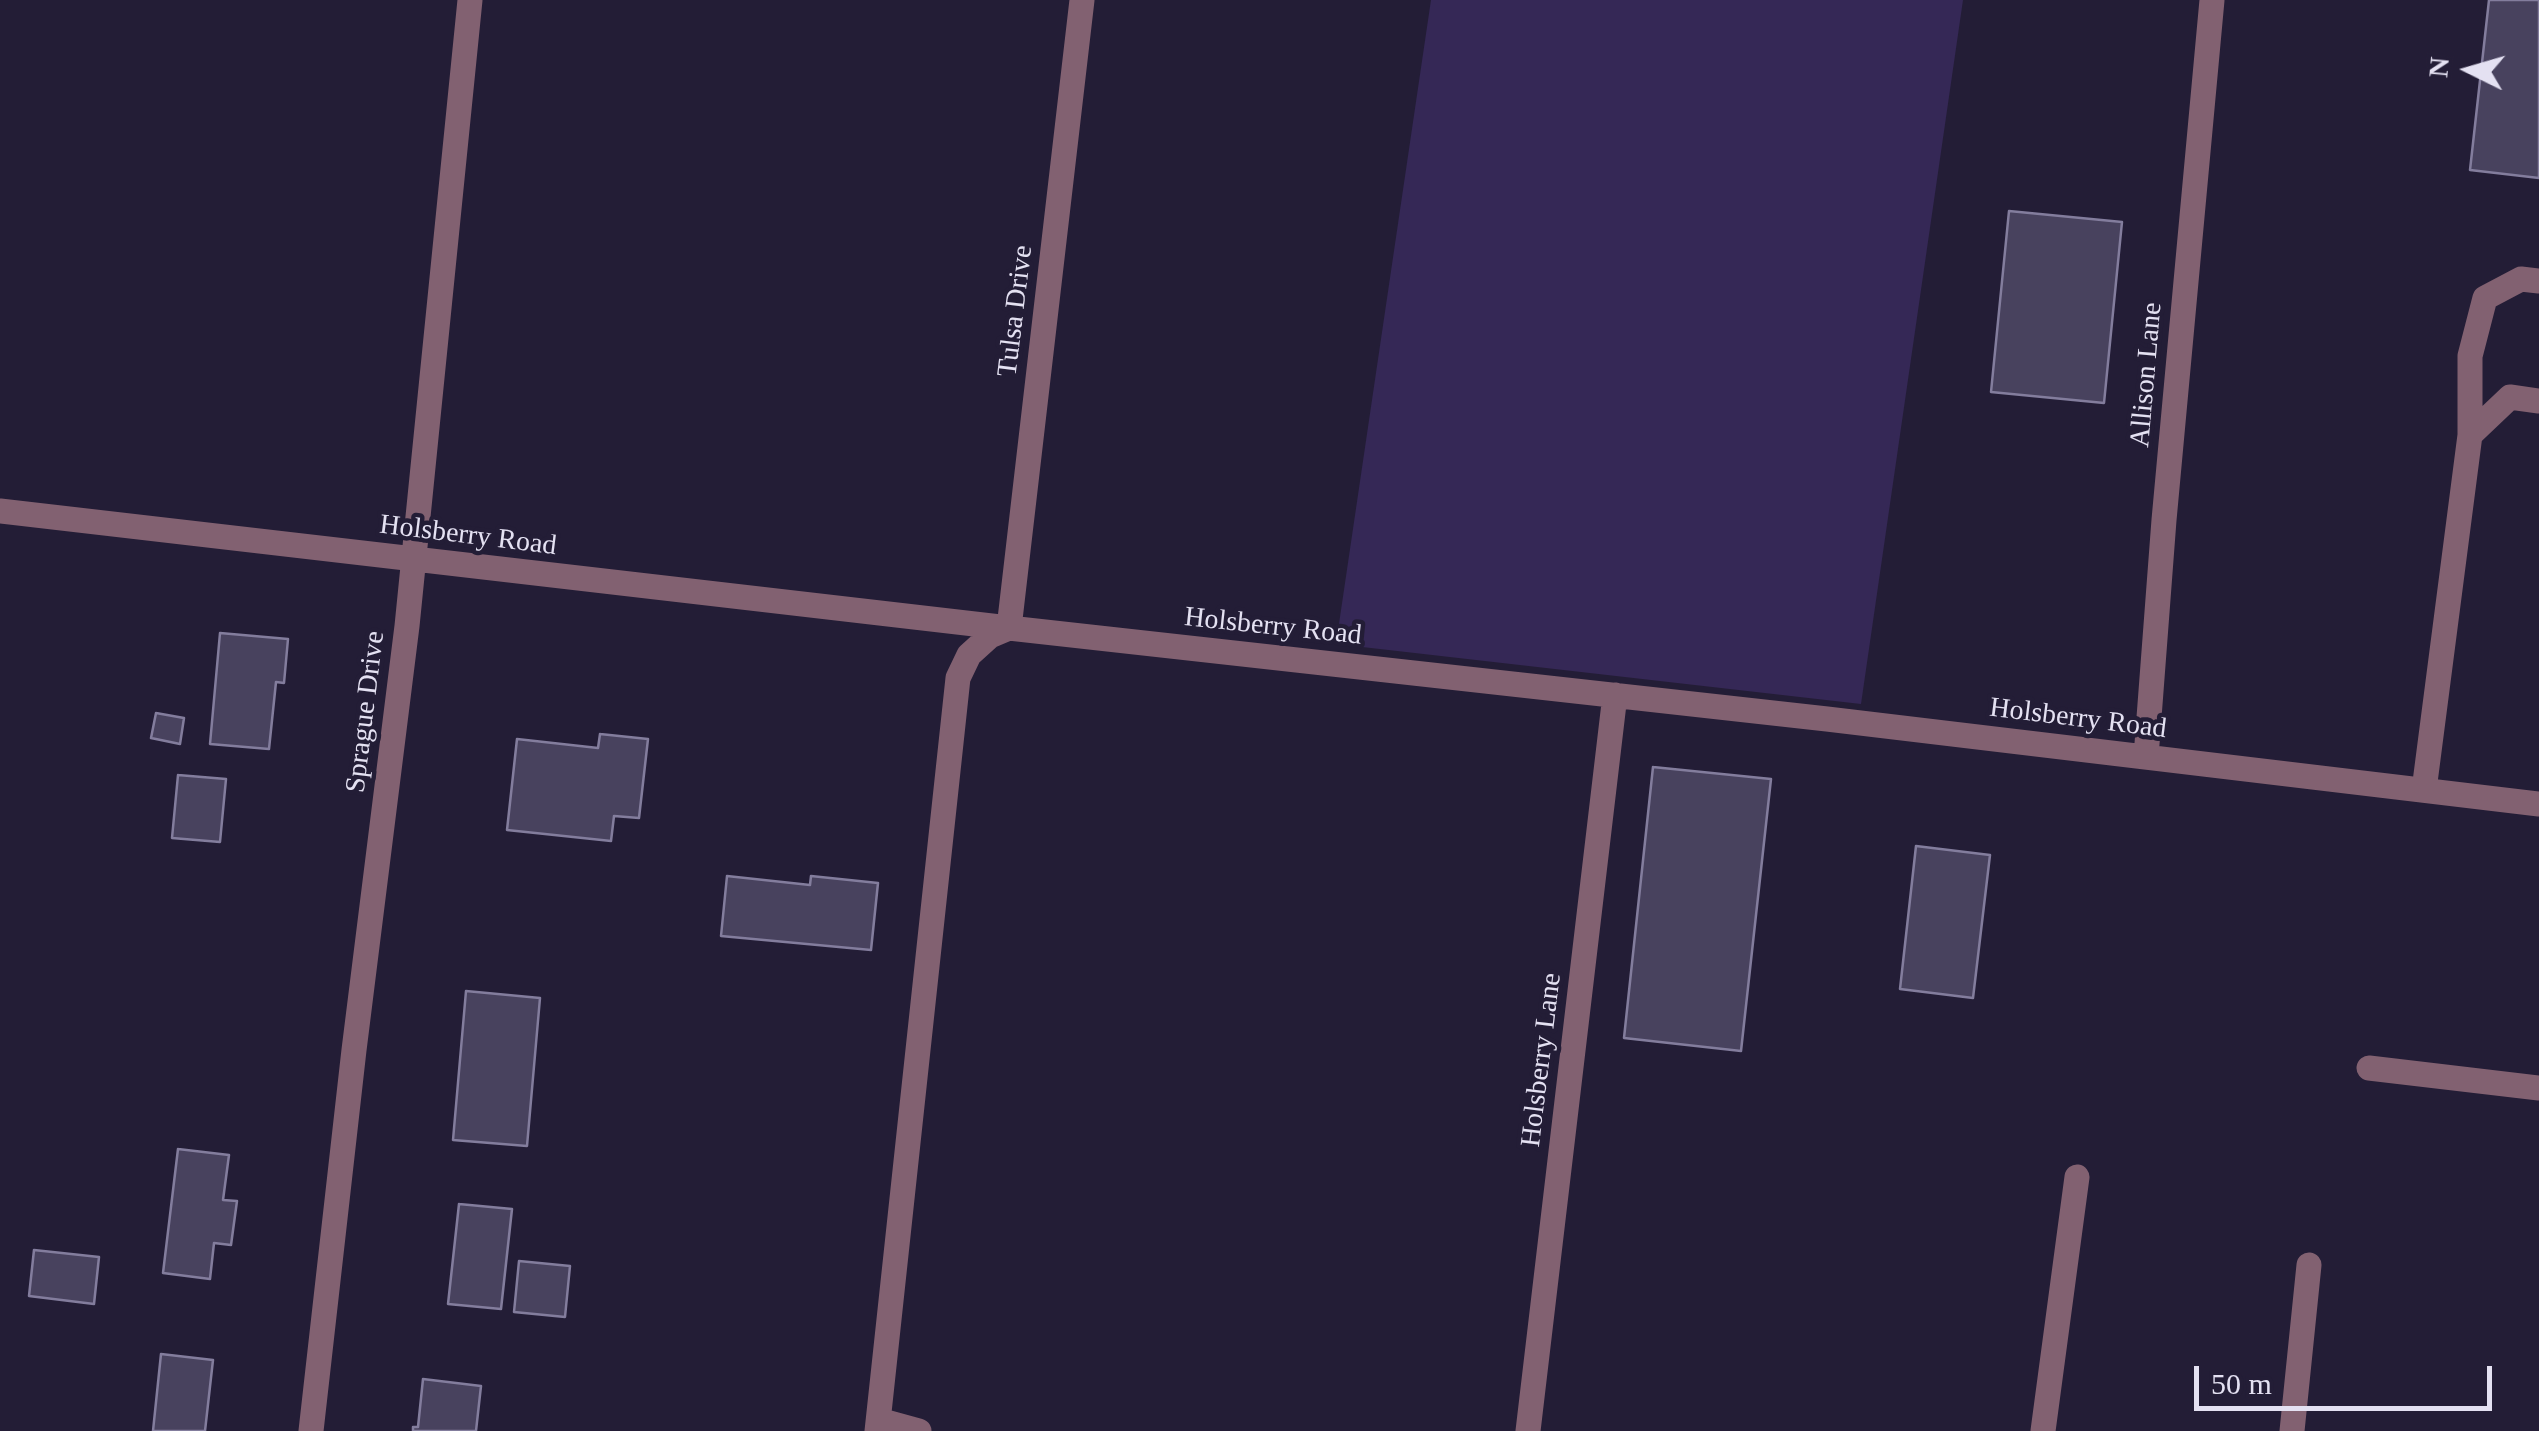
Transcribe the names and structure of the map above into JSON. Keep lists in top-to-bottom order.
{
  "streets": {
    "street": [
      "Tulsa Drive",
      "Allison Lane",
      "Holsberry Road",
      "Sprague Drive",
      "Holsberry Lane"
    ]
  },
  "crossings": [
    ["Tulsa Drive", "Holsberry Road"],
    ["Allison Lane", "Holsberry Road"],
    ["Holsberry Road", "Sprague Drive"],
    ["Holsberry Road", "Holsberry Lane"]
  ],
  "scale_bar": "50 m",
  "north": "left"
}
